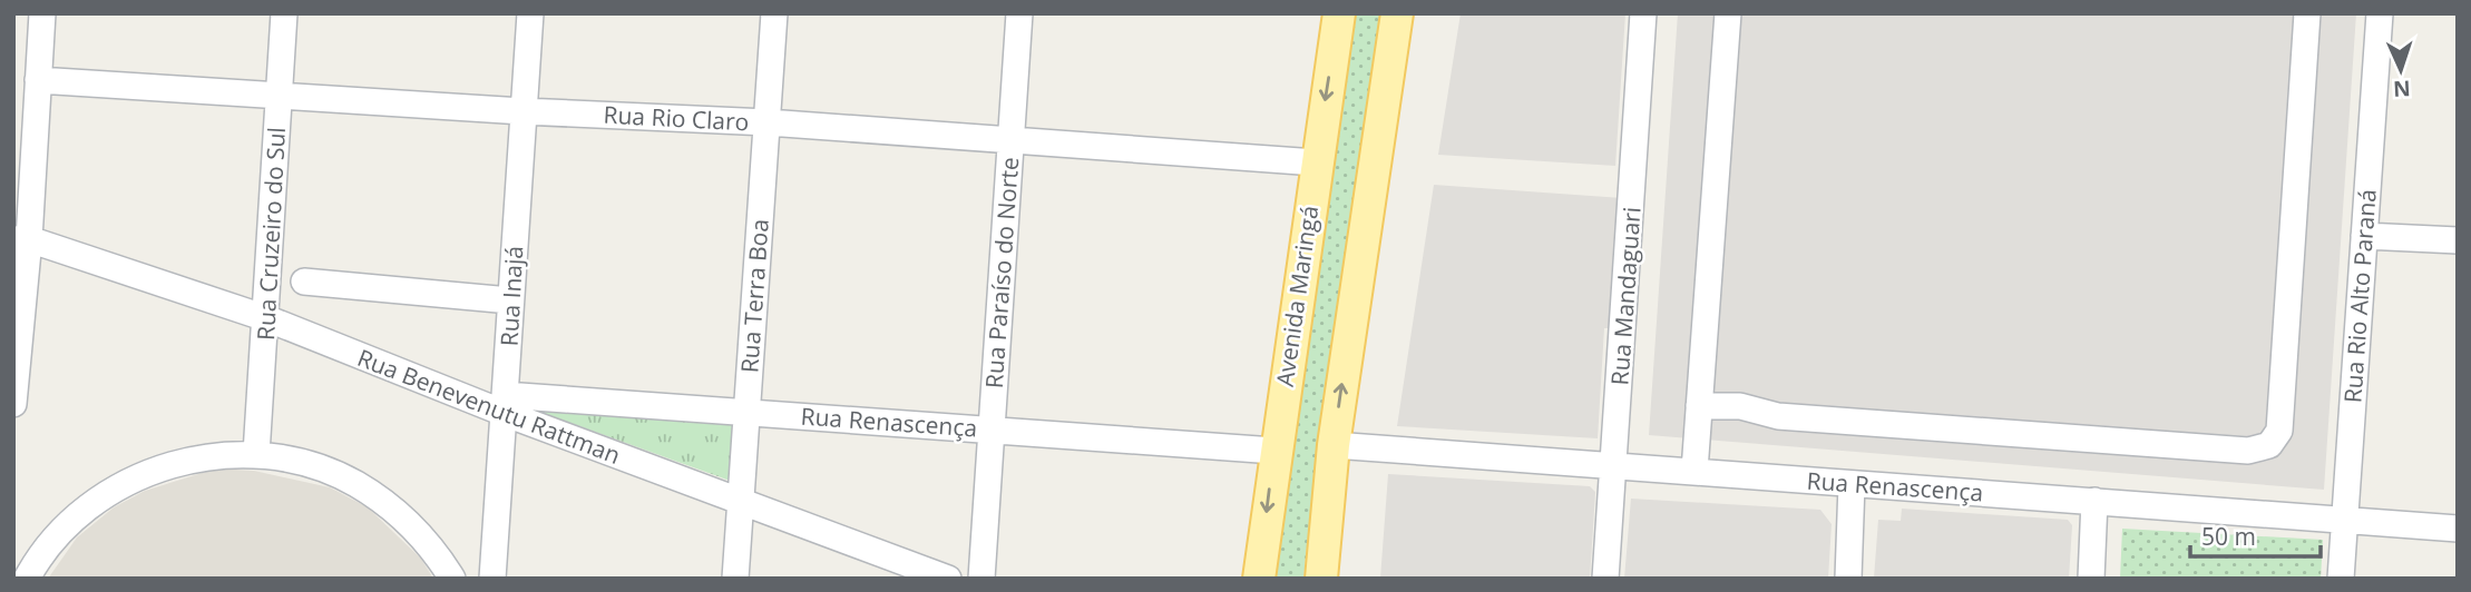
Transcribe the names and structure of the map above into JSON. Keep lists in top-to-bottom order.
{
  "streets": {
    "main road": ["Avenida Maringá"],
    "street": [
      "Rua Rio Claro",
      "Rua Cruzeiro do Sul",
      "Rua Paraíso do Norte",
      "Rua Inajá",
      "Rua Terra Boa",
      "Rua Mandaguari",
      "Rua Rio Alto Paraná",
      "Rua Benevenutu Rattman",
      "Rua Renascença"
    ]
  },
  "crossings": [
    ["Rua Rio Claro", "Rua Cruzeiro do Sul"],
    ["Rua Rio Claro", "Rua Paraíso do Norte"],
    ["Rua Rio Claro", "Rua Inajá"],
    ["Rua Rio Claro", "Rua Terra Boa"],
    ["Rua Rio Claro", "Avenida Maringá"],
    ["Rua Cruzeiro do Sul", "Rua Benevenutu Rattman"],
    ["Rua Paraíso do Norte", "Rua Renascença"],
    ["Rua Inajá", "Rua Benevenutu Rattman"],
    ["Rua Inajá", "Rua Renascença"],
    ["Rua Terra Boa", "Rua Benevenutu Rattman"],
    ["Rua Terra Boa", "Rua Renascença"],
    ["Avenida Maringá", "Rua Renascença"],
    ["Rua Mandaguari", "Rua Renascença"],
    ["Rua Rio Alto Paraná", "Rua Renascença"],
    ["Rua Benevenutu Rattman", "Rua Renascença"]
  ],
  "scale_bar": "50 m",
  "north": "bottom"
}
